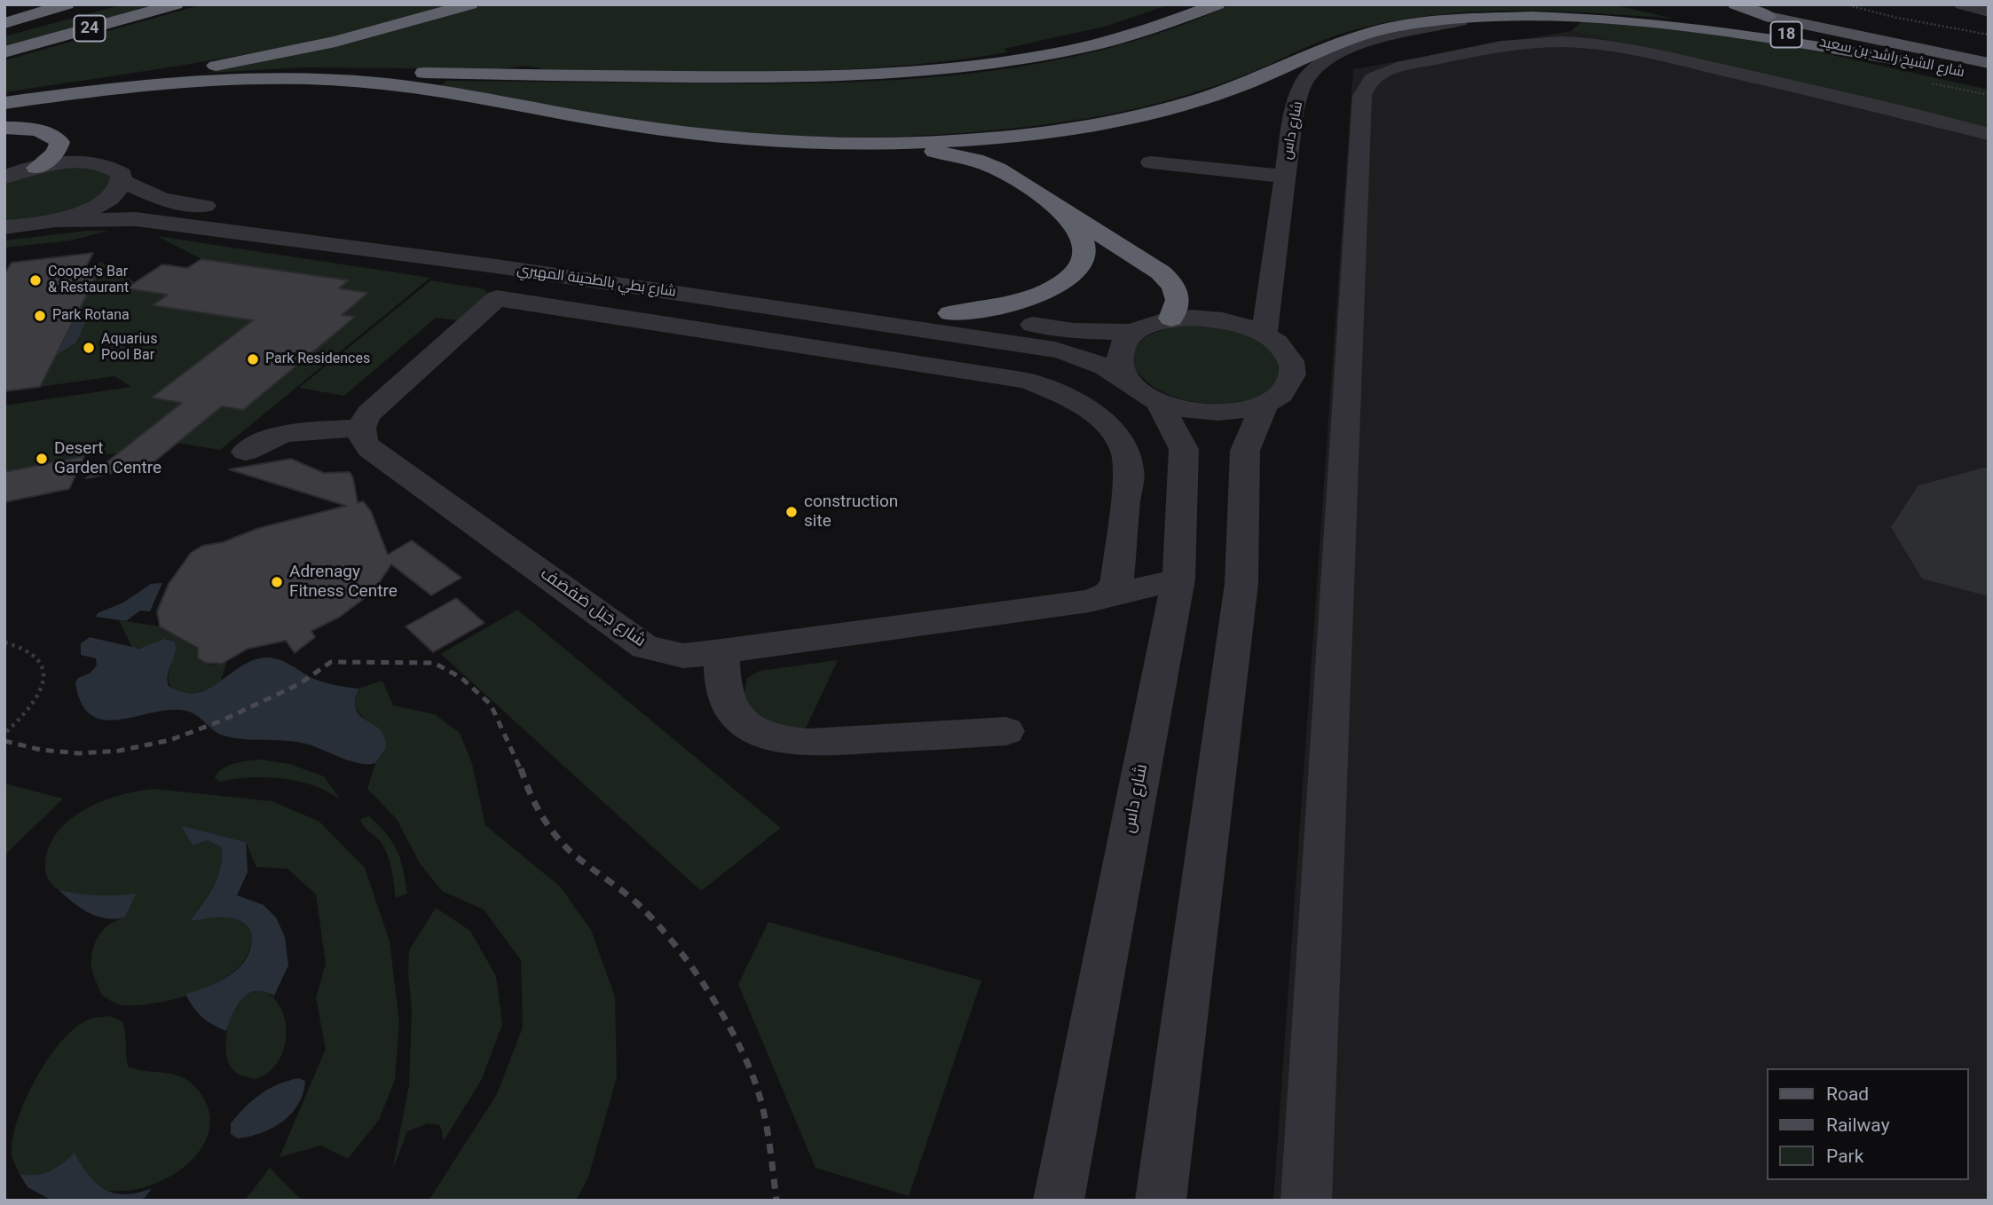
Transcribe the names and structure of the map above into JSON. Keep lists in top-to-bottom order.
{
  "streets": {
    "highway": ["24", "18", "شارع الشيخ راشد بن سعيد"],
    "street": ["شارع داس", "شارع بطي بالطحينة المهيري", "شارع جَبَل صَفصَف"]
  },
  "crossings": [
    ["شارع داس", "شارع بطي بالطحينة المهيري"],
    ["شارع داس", "شارع جَبَل صَفصَف"]
  ],
  "places": [
    "Cooper's Bar & Restaurant",
    "Park Rotana",
    "Aquarius Pool Bar",
    "Park Residences",
    "Desert Garden Centre",
    "construction site",
    "Adrenagy Fitness Centre"
  ],
  "legend": ["Road", "Railway", "Park"]
}
